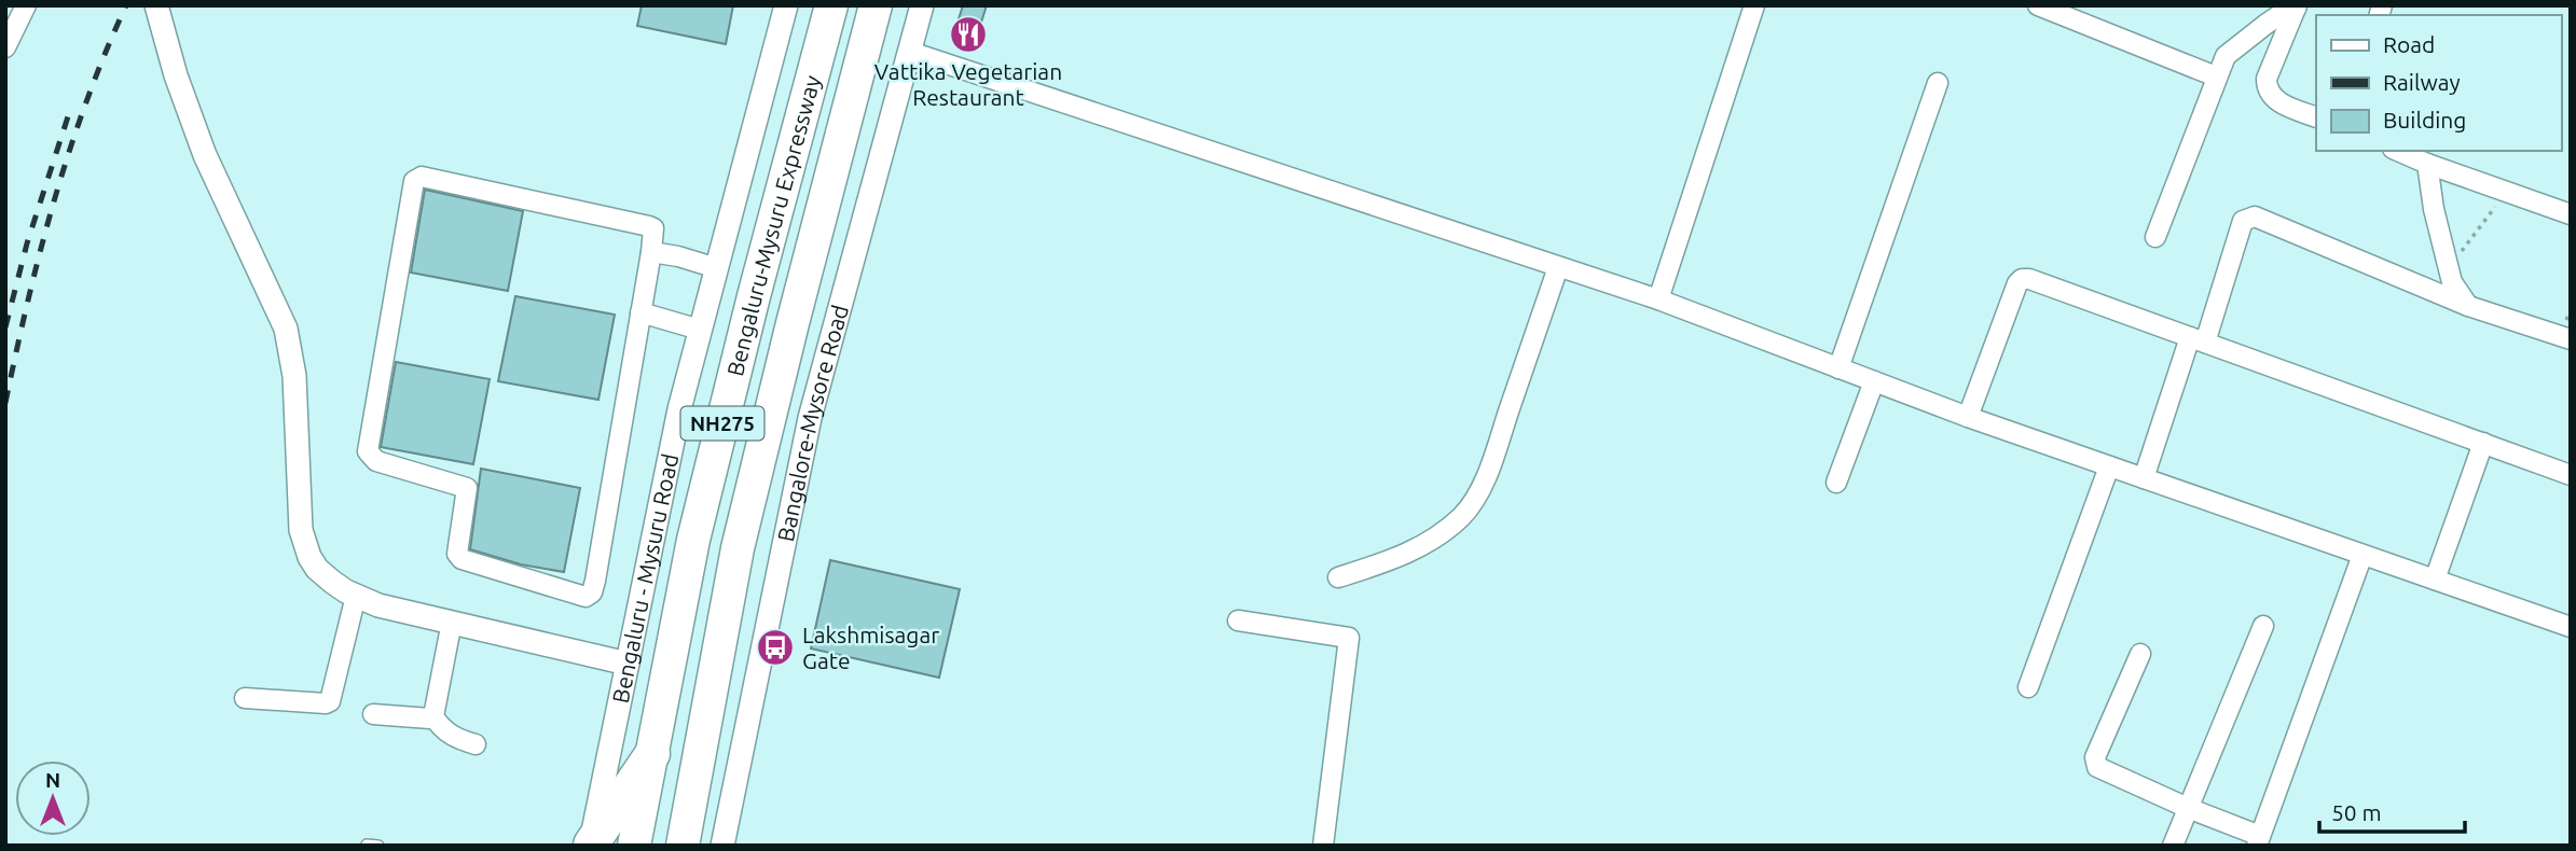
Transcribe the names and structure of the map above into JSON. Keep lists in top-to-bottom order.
{
  "streets": {
    "highway": ["Bengaluru-Mysuru Expressway", "NH275"],
    "street": ["Bangalore-Mysore Road", "Bengaluru - Mysuru Road"]
  },
  "places": {
    "restaurant": ["Vattika Vegetarian Restaurant"],
    "bus stop": ["Lakshmisagar Gate"]
  },
  "legend": ["Road", "Railway", "Building"],
  "scale_bar": "50 m",
  "north": "top"
}
